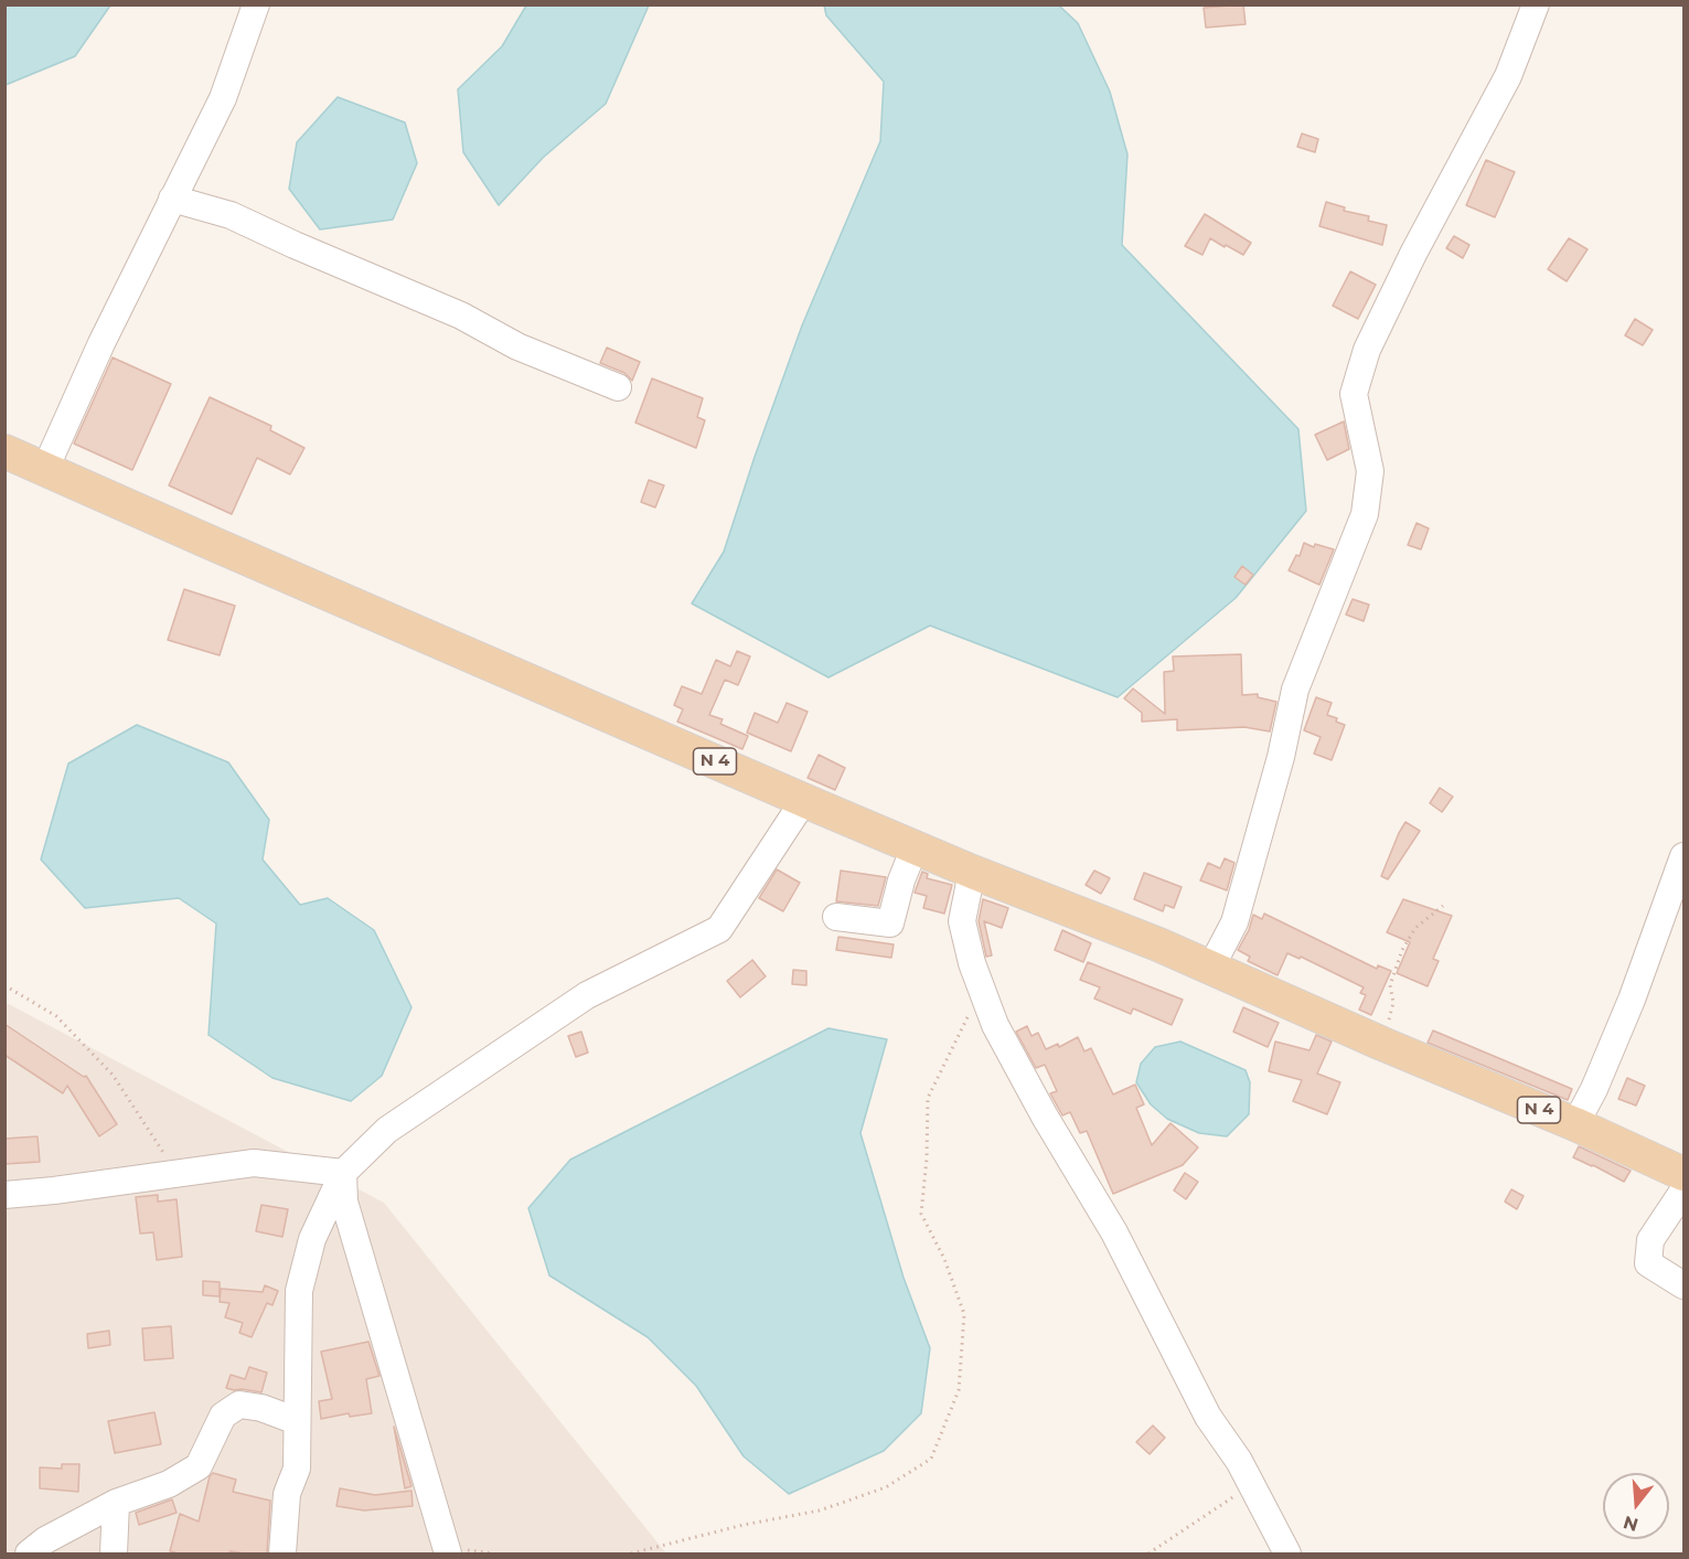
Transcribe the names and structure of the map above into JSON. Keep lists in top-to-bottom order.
{
  "streets": {
    "main road": ["N 4"]
  },
  "north": "bottom"
}
